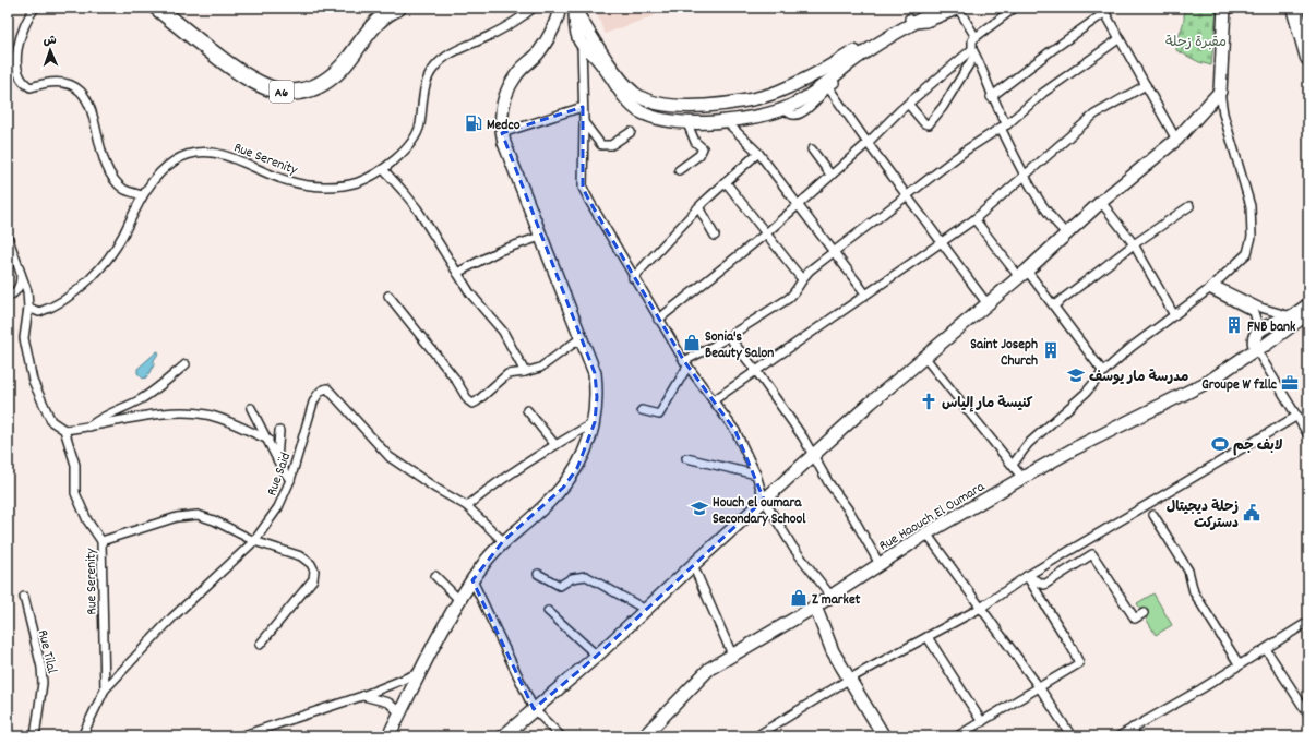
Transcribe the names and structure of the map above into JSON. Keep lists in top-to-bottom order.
{
  "streets": {
    "highway": ["A6"],
    "street": [
      "Rue Serenity",
      "Rue Saïd",
      "Rue Haouch El Oumara",
      "Rue Tilal"
    ]
  },
  "crossings": [
    ["Rue Serenity", "Rue Saïd"]
  ],
  "parks": ["مقبرة زحلة"],
  "places": {
    "fuel station": ["Medco"],
    "building": ["FNB bank", "Saint Joseph Church"],
    "shop": ["Sonia's Beauty Salon", "Z market"],
    "school or university": ["مدرسة مار يوسف", "Houch el oumara Secondary School"],
    "office": ["Groupe W fzllc"],
    "church": ["كنيسة مار إلياس"],
    "sports": ["لابف جم"],
    "public building": ["زحلة ديجيتال دستركت"]
  },
  "north": "top"
}
